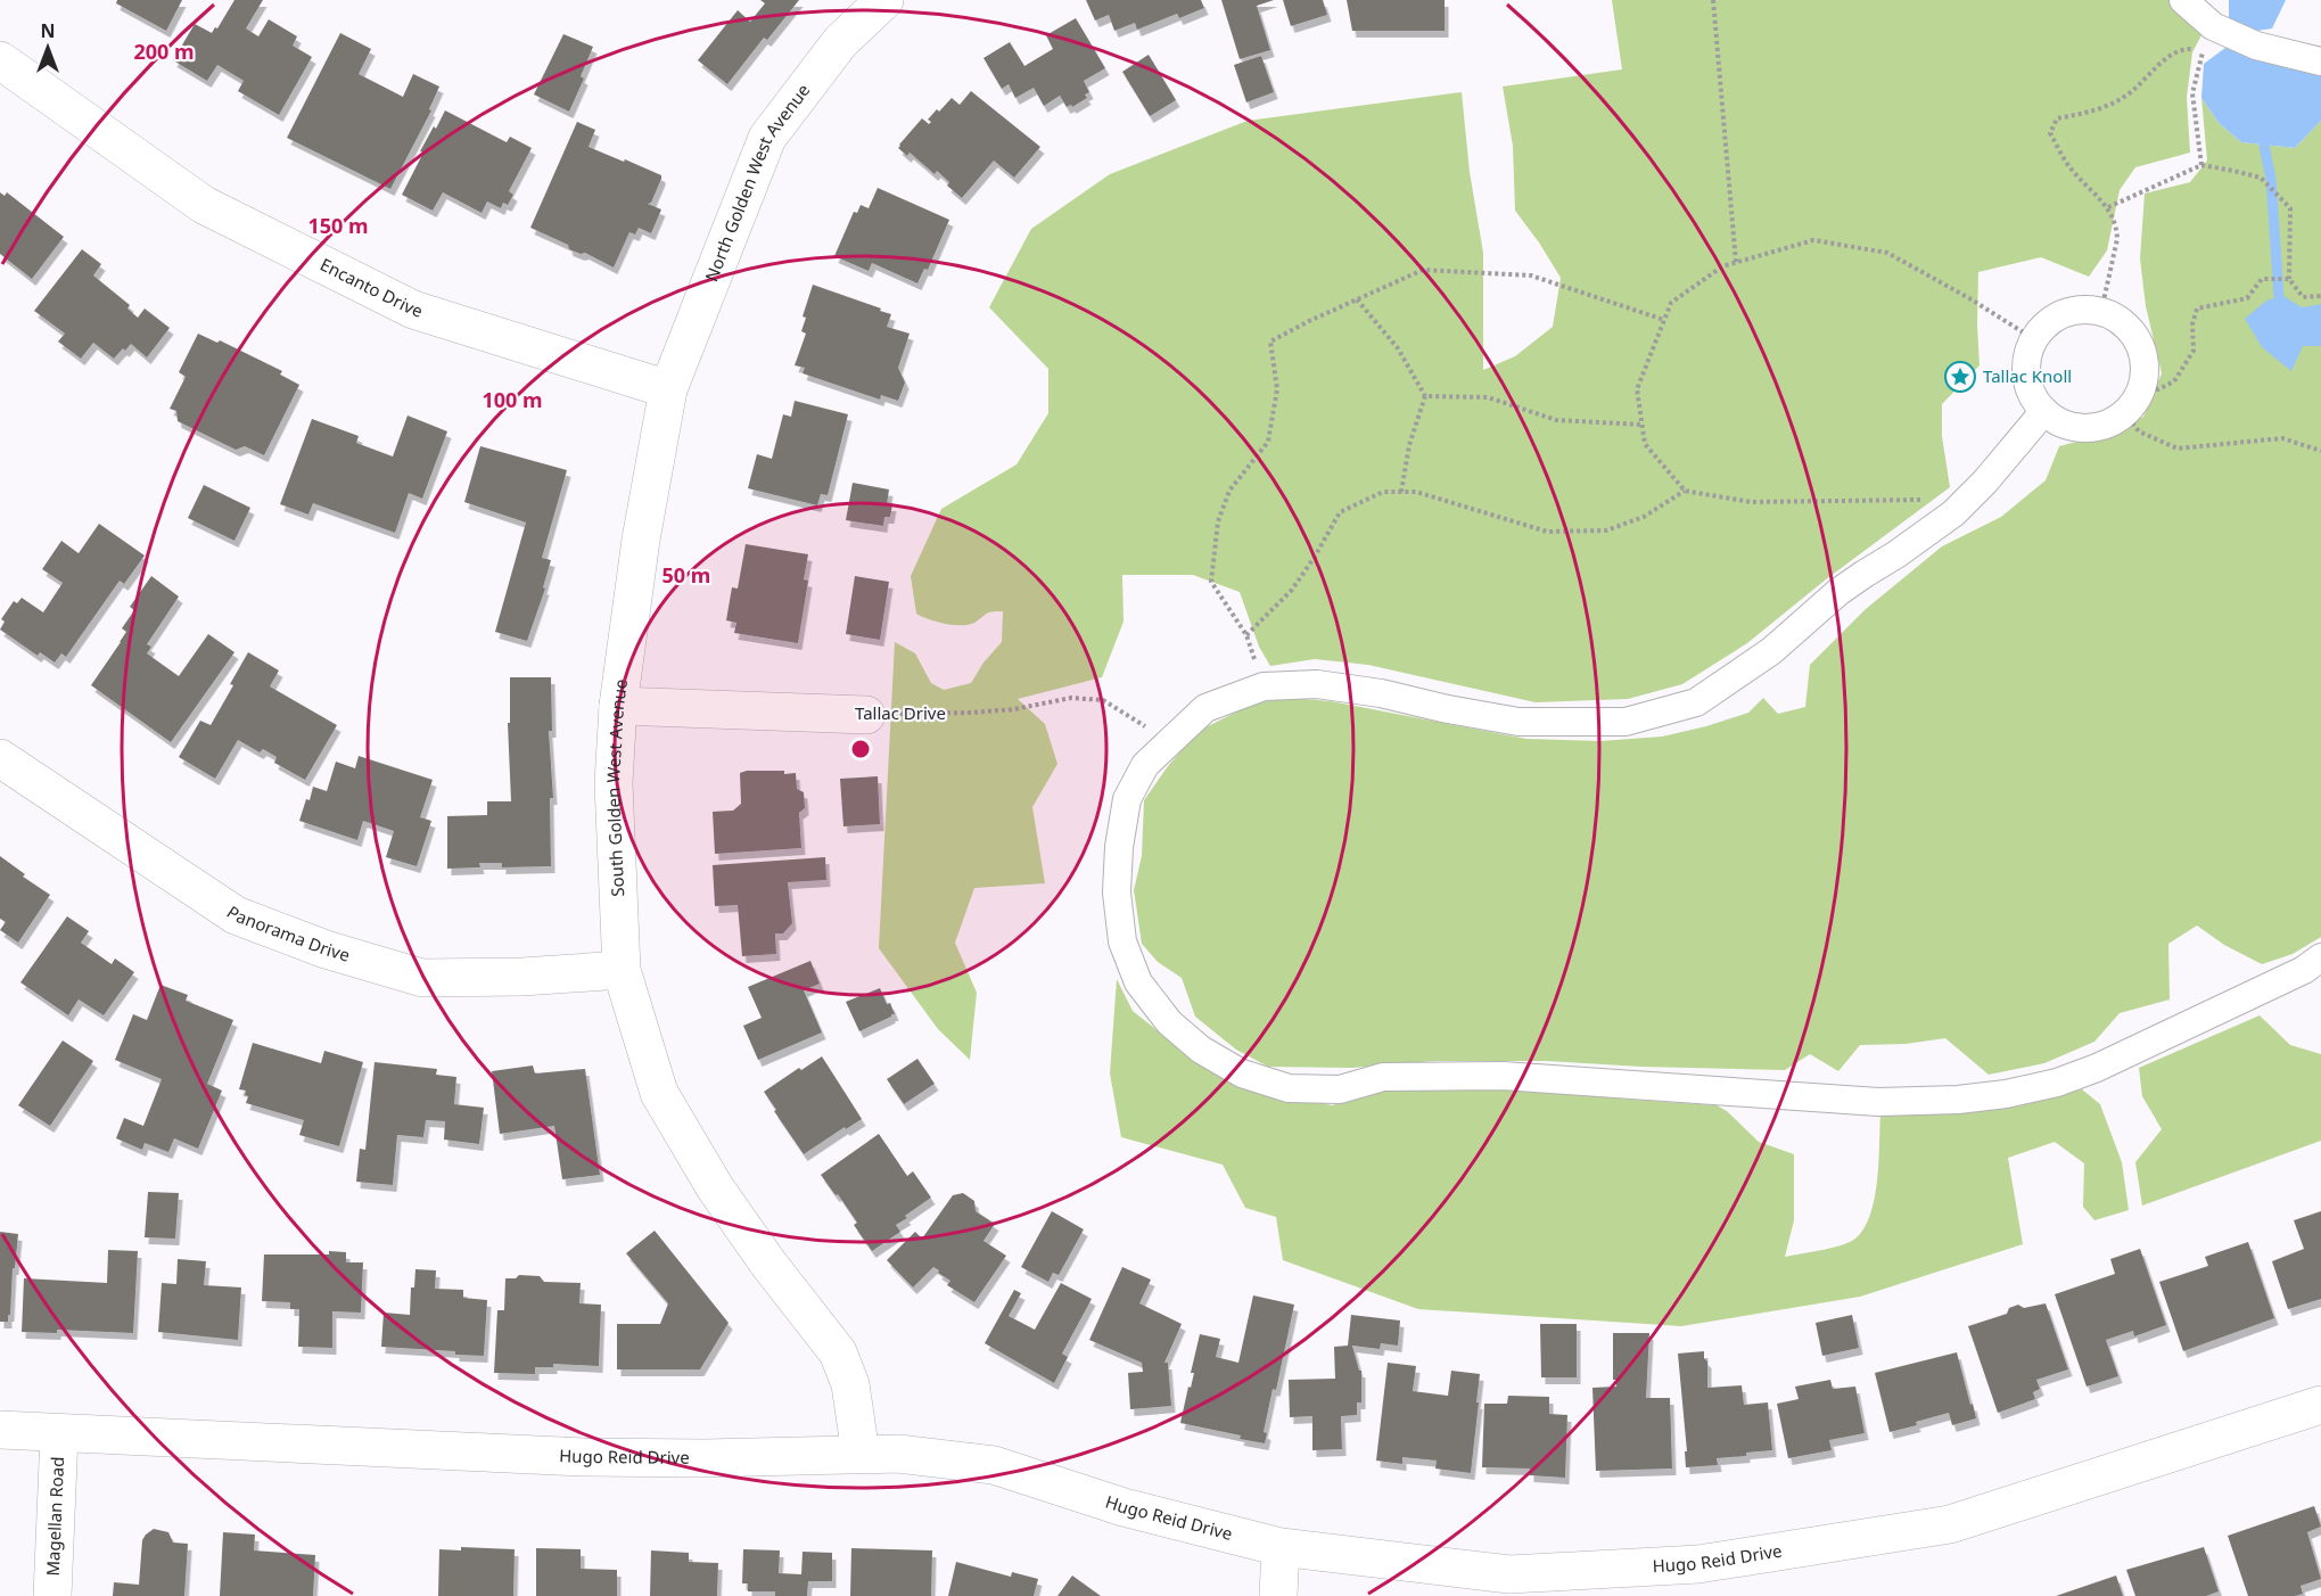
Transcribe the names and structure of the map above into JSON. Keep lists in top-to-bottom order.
{
  "streets": {
    "street": [
      "North Golden West Avenue",
      "Encanto Drive",
      "Tallac Drive",
      "South Golden West Avenue",
      "Panorama Drive",
      "Hugo Reid Drive",
      "Magellan Road"
    ]
  },
  "crossings": [
    ["North Golden West Avenue", "Encanto Drive"],
    ["North Golden West Avenue", "South Golden West Avenue"],
    ["Encanto Drive", "South Golden West Avenue"],
    ["Tallac Drive", "South Golden West Avenue"],
    ["South Golden West Avenue", "Panorama Drive"],
    ["South Golden West Avenue", "Hugo Reid Drive"],
    ["Hugo Reid Drive", "Magellan Road"]
  ],
  "places": {
    "place": ["Tallac Knoll"]
  },
  "north": "top",
  "rings": [
    "200 m",
    "150 m",
    "100 m",
    "50 m"
  ]
}
